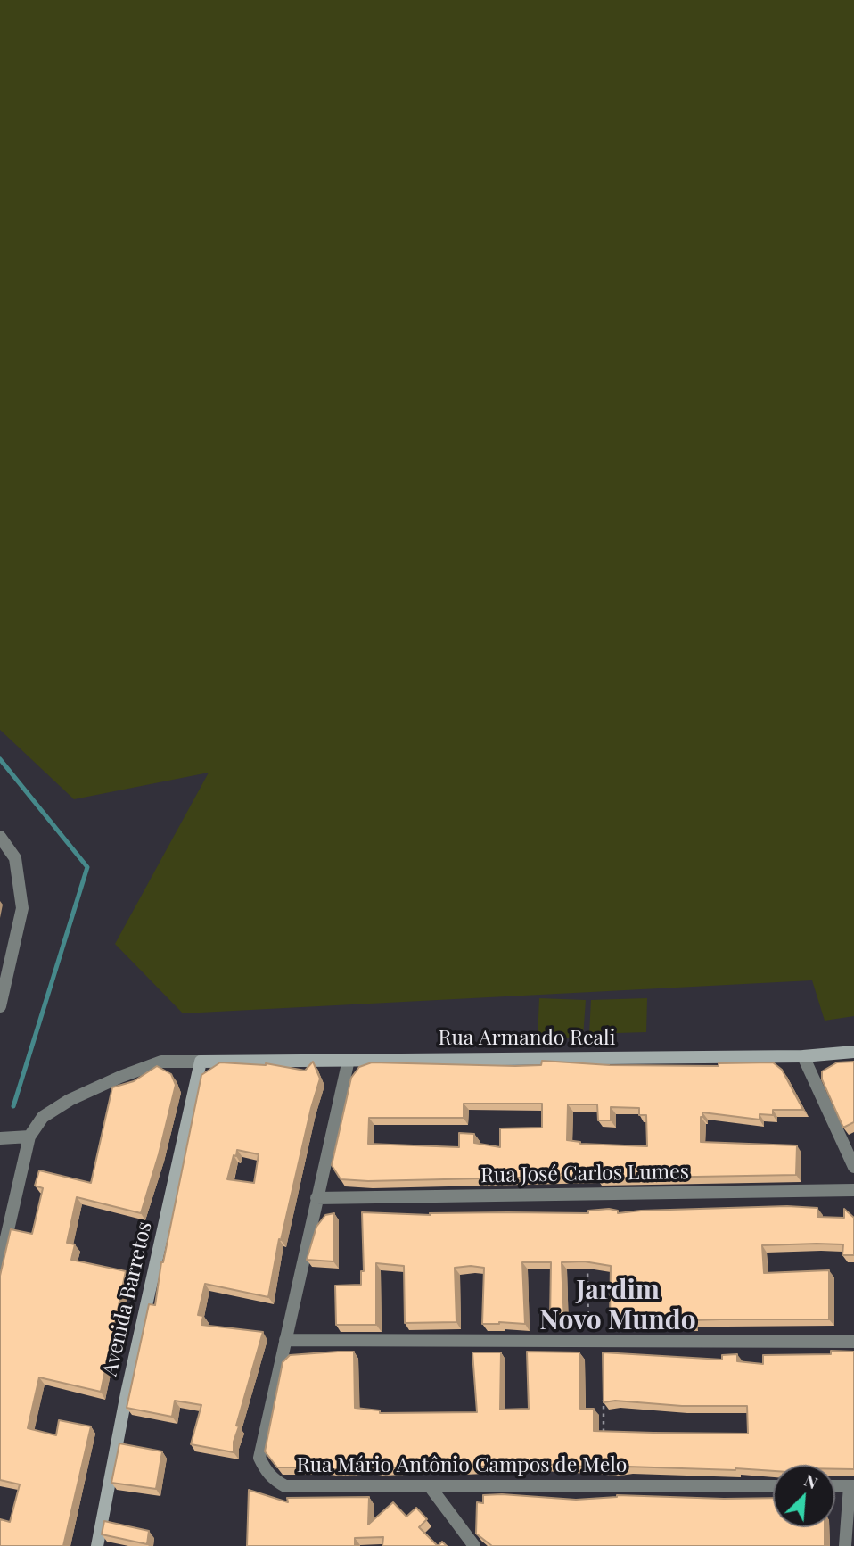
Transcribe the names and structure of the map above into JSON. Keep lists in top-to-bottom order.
{
  "streets": {
    "street": [
      "Rua Armando Reali",
      "Rua José Carlos Lumes",
      "Avenida Barretos",
      "Rua Mário Antônio Campos de Melo"
    ]
  },
  "crossings": [
    ["Rua Armando Reali", "Avenida Barretos"],
    ["Rua Armando Reali", "Rua Mário Antônio Campos de Melo"],
    ["Rua José Carlos Lumes", "Rua Mário Antônio Campos de Melo"]
  ],
  "districts": ["Jardim Novo Mundo"],
  "north": "top right"
}
